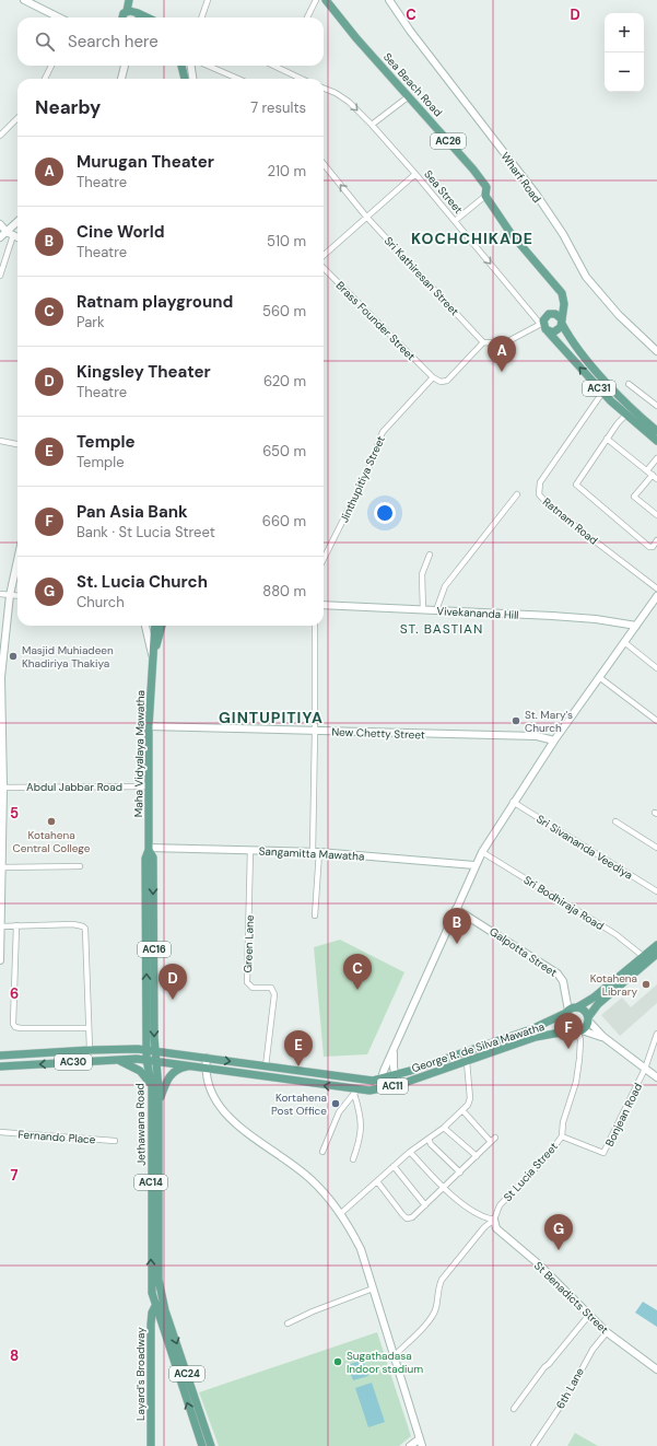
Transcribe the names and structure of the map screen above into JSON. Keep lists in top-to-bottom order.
{
  "streets": {
    "main road": [
      "Sea Beach Road",
      "AC26",
      "Wharf Road",
      "AC31",
      "Vivekananda Hill",
      "New Chetty Street",
      "Maha Vidyalaya Mawatha",
      "Sangamitta Mawatha",
      "AC16",
      "Galpotta Street",
      "George R. de Silva Mawatha",
      "AC30",
      "AC11",
      "Jethawana Road",
      "AC14",
      "St Benadicts Street",
      "Layard's Broadway",
      "AC24"
    ],
    "street": [
      "Sea Street",
      "Sri Kathiresan Street",
      "Brass Founder Street",
      "Jinthupitiya Street",
      "Ratnam Road",
      "Abdul Jabbar Road",
      "Sri Sivananda Veediya",
      "Sri Bodhiraja Road",
      "Green Lane",
      "Bonjean Road",
      "Fernando Place",
      "St Lucia Street",
      "6th Lane"
    ]
  },
  "crossings": [
    ["Sea Beach Road", "Sea Street"],
    ["Sea Beach Road", "AC31"],
    ["Sea Street", "AC31"],
    ["Brass Founder Street", "Jinthupitiya Street"],
    ["AC31", "Ratnam Road"],
    ["New Chetty Street", "Maha Vidyalaya Mawatha"],
    ["Maha Vidyalaya Mawatha", "Abdul Jabbar Road"],
    ["Maha Vidyalaya Mawatha", "Sangamitta Mawatha"],
    ["Maha Vidyalaya Mawatha", "George R. de Silva Mawatha"],
    ["Maha Vidyalaya Mawatha", "AC30"],
    ["Maha Vidyalaya Mawatha", "Jethawana Road"],
    ["Sangamitta Mawatha", "Green Lane"],
    ["Green Lane", "George R. de Silva Mawatha"],
    ["Galpotta Street", "George R. de Silva Mawatha"],
    ["Galpotta Street", "St Lucia Street"],
    ["George R. de Silva Mawatha", "AC30"],
    ["George R. de Silva Mawatha", "Jethawana Road"],
    ["George R. de Silva Mawatha", "St Lucia Street"],
    ["AC30", "Jethawana Road"],
    ["Bonjean Road", "St Lucia Street"],
    ["Jethawana Road", "Layard's Broadway"],
    ["Jethawana Road", "AC24"],
    ["St Lucia Street", "St Benadicts Street"],
    ["St Benadicts Street", "6th Lane"],
    ["Layard's Broadway", "AC24"]
  ],
  "one_way": ["Sea Street"],
  "districts": ["KOCHCHIKADE", "ST. BASTIAN", "GINTUPITIYA"],
  "places": [
    "Masjid Muhiadeen Khadiriya Thakiya",
    "St. Mary's Church",
    "Kotahena Central College",
    "Kotahena Library",
    "Kortahena Post Office",
    "Sugathadasa Indoor stadium"
  ],
  "page": {
    "map_buttons": ["+", "−"],
    "search": "Search here",
    "heading": ["Nearby", "7 results"],
    "list": [
      {
        "mark": "A",
        "name": "Murugan Theater",
        "note": "Theatre",
        "value": "210 m"
      },
      {
        "mark": "B",
        "name": "Cine World",
        "note": "Theatre",
        "value": "510 m"
      },
      {
        "mark": "C",
        "name": "Ratnam playground",
        "note": "Park",
        "value": "560 m"
      },
      {
        "mark": "D",
        "name": "Kingsley Theater",
        "note": "Theatre",
        "value": "620 m"
      },
      {
        "mark": "E",
        "name": "Temple",
        "note": "Temple",
        "value": "650 m"
      },
      {
        "mark": "F",
        "name": "Pan Asia Bank",
        "note": "Bank · St Lucia Street",
        "value": "660 m"
      },
      {
        "mark": "G",
        "name": "St. Lucia Church",
        "note": "Church",
        "value": "880 m"
      }
    ],
    "pins": [
      "A",
      "B",
      "C",
      "D",
      "F",
      "E",
      "G"
    ]
  },
  "grid": {
    "columns": ["C", "D"],
    "rows": [
      "5",
      "6",
      "7",
      "8"
    ]
  }
}
